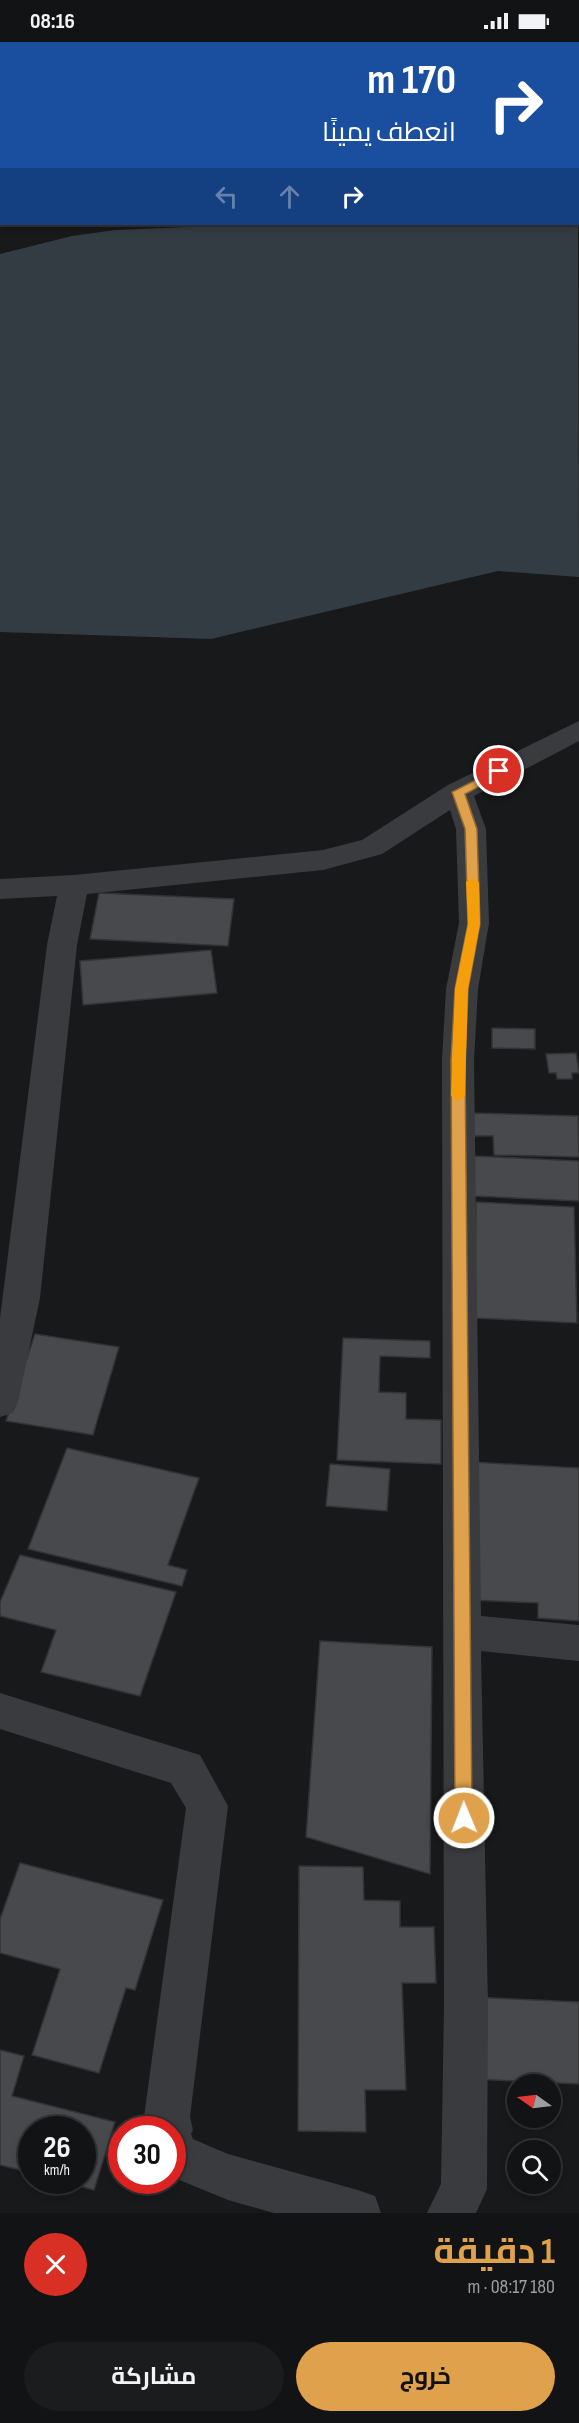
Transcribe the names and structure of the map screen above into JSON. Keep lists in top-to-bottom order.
{
  "north": "left",
  "page": {
    "status": "08:16",
    "turn": ["170 m", "انعطف يمينًا"],
    "speed": "26 km/h",
    "limit": "30",
    "heading": ["1 دقيقة", "180 m · 08:17"],
    "buttons": ["خروج", "مشاركة"]
  }
}
